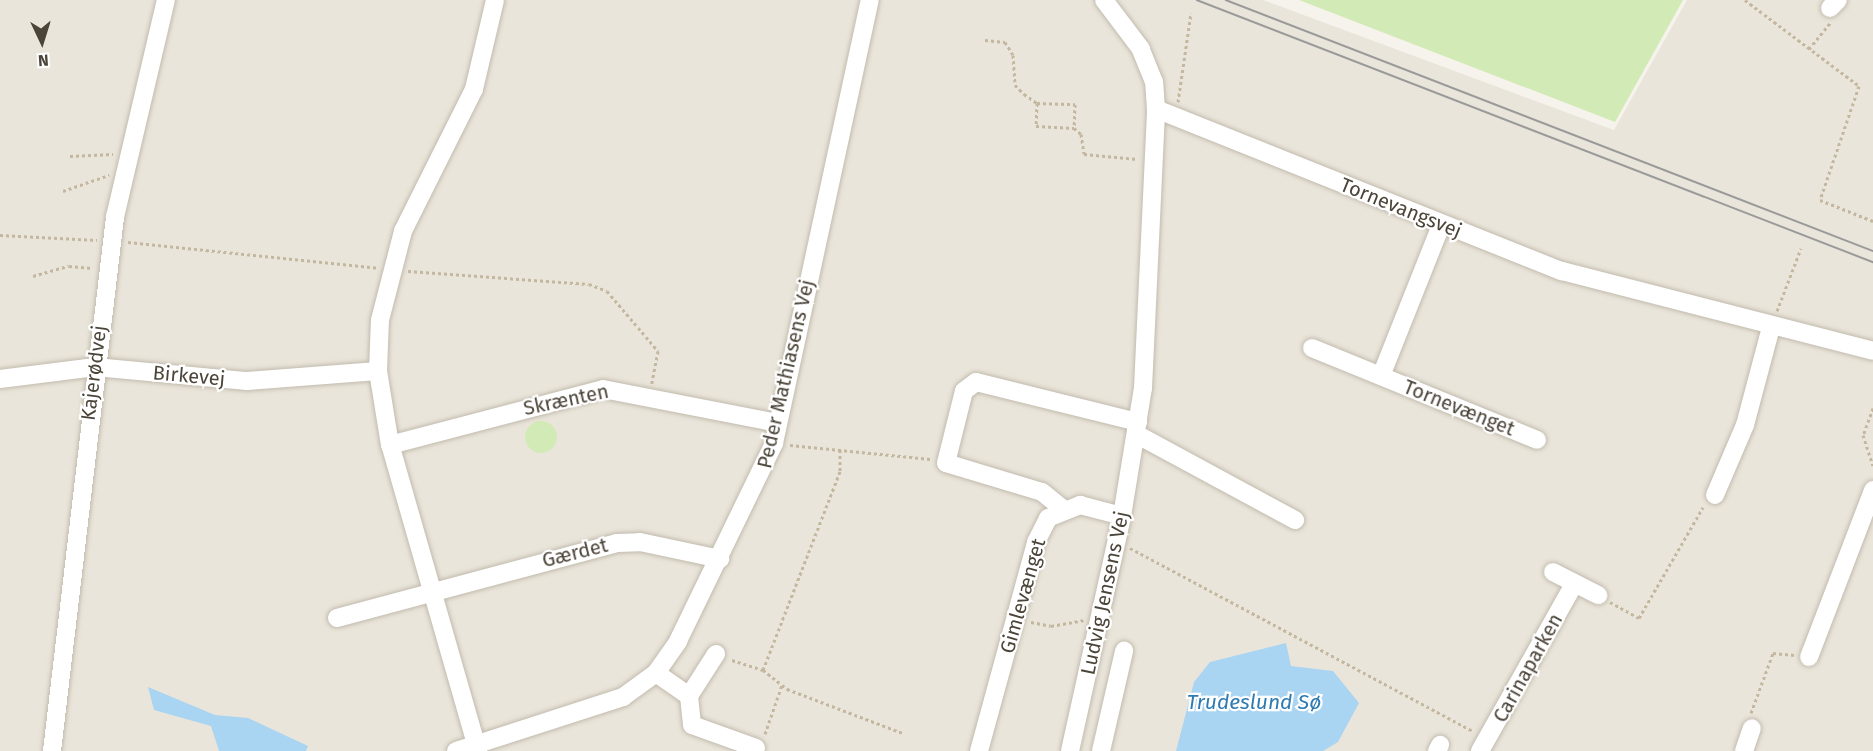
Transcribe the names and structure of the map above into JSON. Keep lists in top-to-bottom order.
{
  "streets": {
    "street": [
      "Tornevangsvej",
      "Kajerødvej",
      "Peder Mathiasens Vej",
      "Birkevej",
      "Skrænten",
      "Tornevænget",
      "Gærdet",
      "Ludvig Jensens Vej",
      "Gimlevænget",
      "Carinaparken"
    ]
  },
  "crossings": [
    ["Tornevangsvej", "Tornevænget"],
    ["Tornevangsvej", "Ludvig Jensens Vej"],
    ["Kajerødvej", "Birkevej"],
    ["Peder Mathiasens Vej", "Skrænten"],
    ["Peder Mathiasens Vej", "Gærdet"]
  ],
  "water": ["Trudeslund Sø"],
  "north": "bottom"
}
